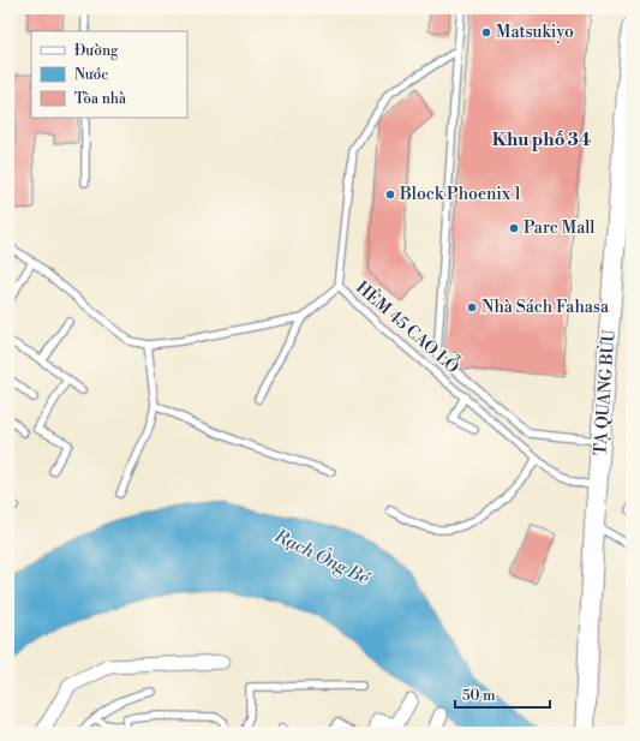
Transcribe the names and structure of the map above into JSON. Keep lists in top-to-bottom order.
{
  "streets": {
    "main road": ["TẠ QUANG BỬU"],
    "lane": ["HẺM 45 CAO LỖ"]
  },
  "crossings": [
    ["HẺM 45 CAO LỖ", "TẠ QUANG BỬU"]
  ],
  "districts": ["Khu phố 34"],
  "water": ["Rạch Ông Bé"],
  "places": [
    "Matsukiyo",
    "Block Phoenix 1",
    "Parc Mall",
    "Nhà Sách Fahasa"
  ],
  "legend": ["Đường", "Nước", "Tòa nhà"],
  "scale_bar": "50 m"
}
